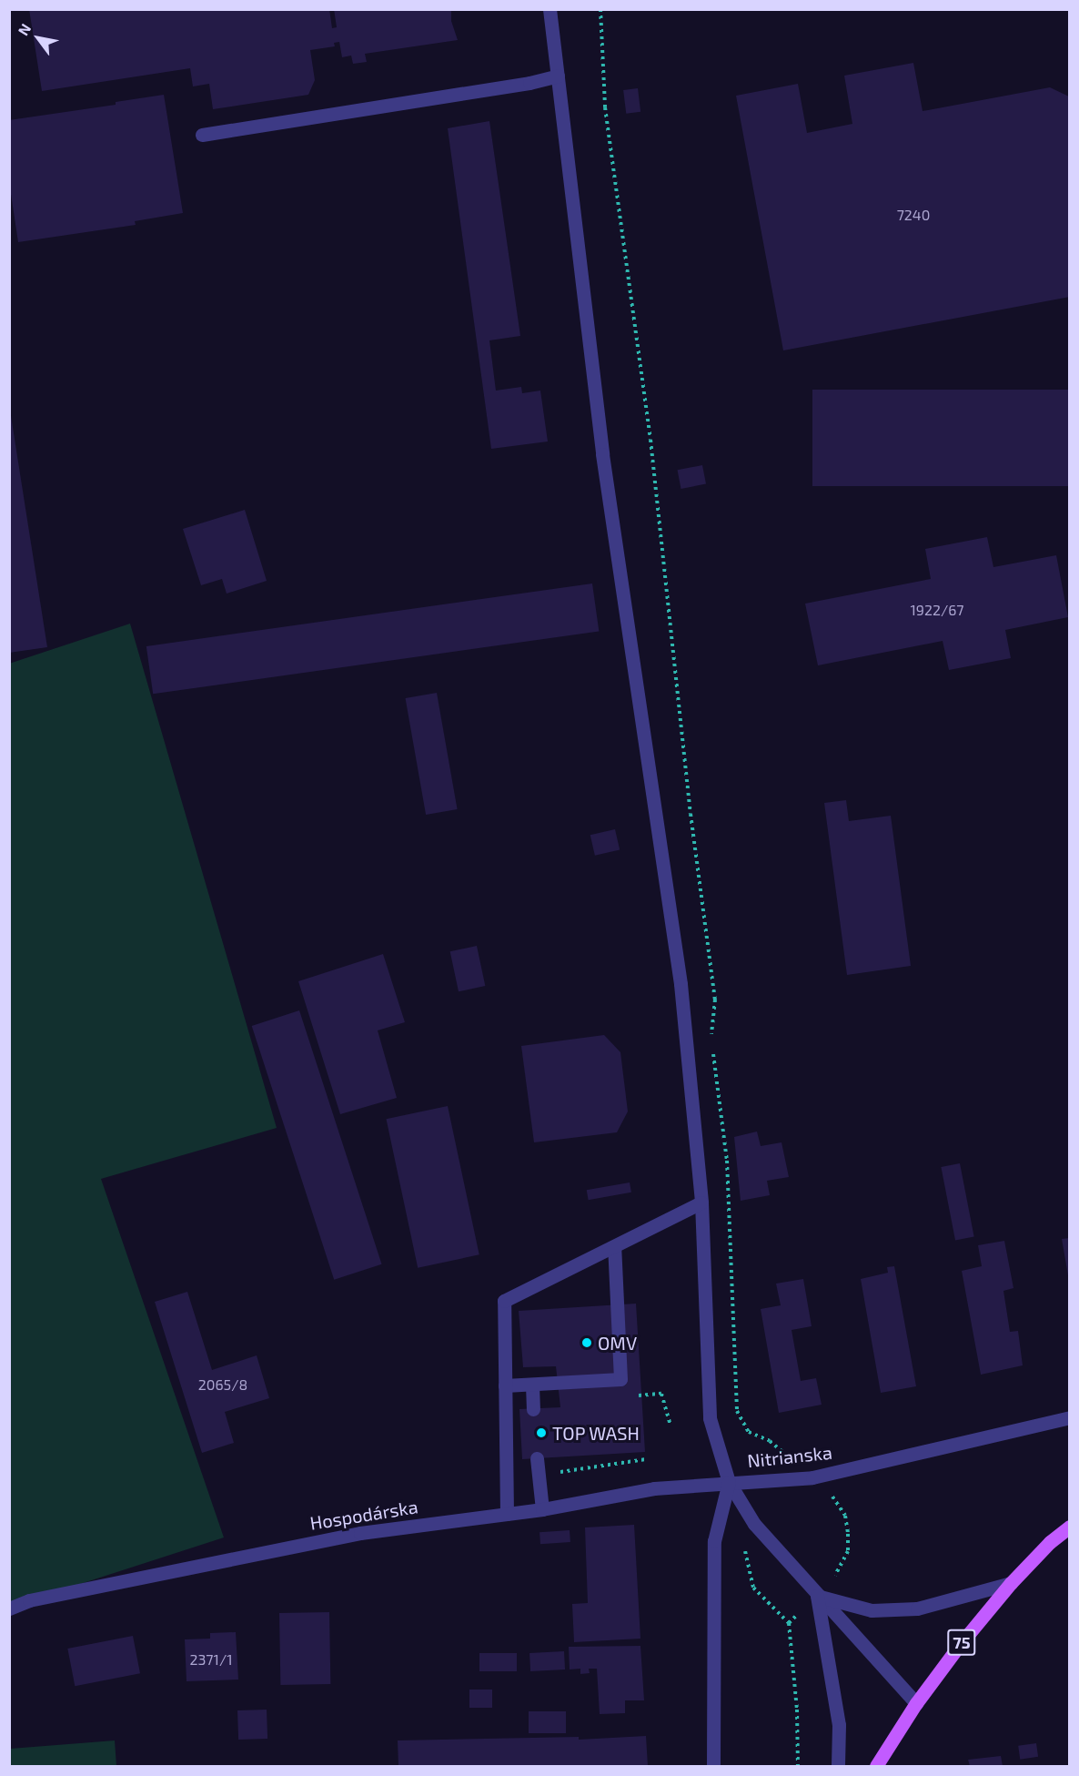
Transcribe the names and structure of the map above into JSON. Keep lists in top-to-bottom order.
{
  "streets": {
    "main road": ["75"],
    "street": ["Nitrianska", "Hospodárska"]
  },
  "crossings": [
    ["Nitrianska", "Hospodárska"]
  ],
  "places": ["OMV", "TOP WASH"],
  "house_numbers": [
    "7240",
    "1922/67",
    "2065/8",
    "2371/1"
  ],
  "north": "top left"
}
